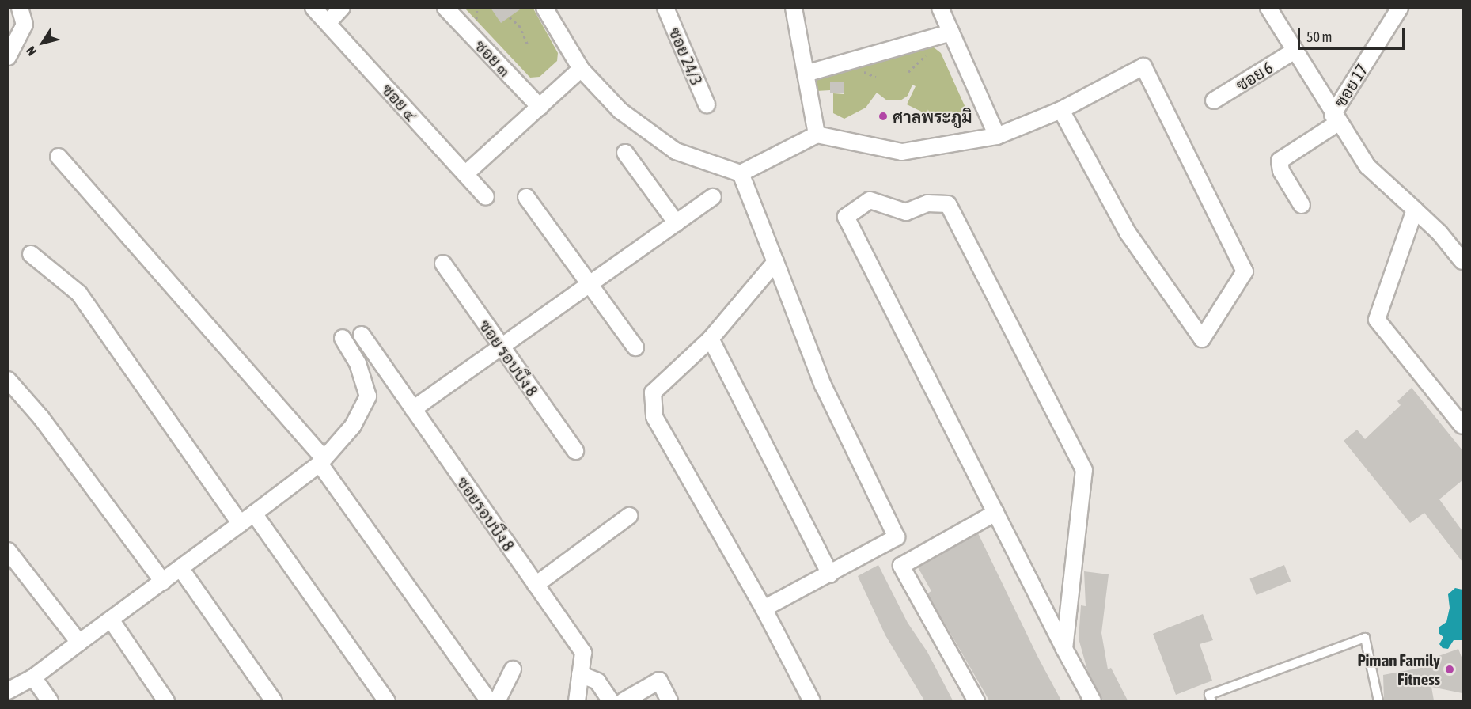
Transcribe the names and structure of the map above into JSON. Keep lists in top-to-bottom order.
{
  "streets": {
    "street": [
      "ซอย 24/3",
      "ซอย ๓",
      "ซอย 6",
      "ซอย 17",
      "ซอย ๔",
      "ซอย รอบบึง 8",
      "ซอยรอบบึง 8"
    ]
  },
  "places": ["ศาลพระภูมิ", "Piman Family Fitness"],
  "scale_bar": "50 m",
  "north": "bottom left"
}
